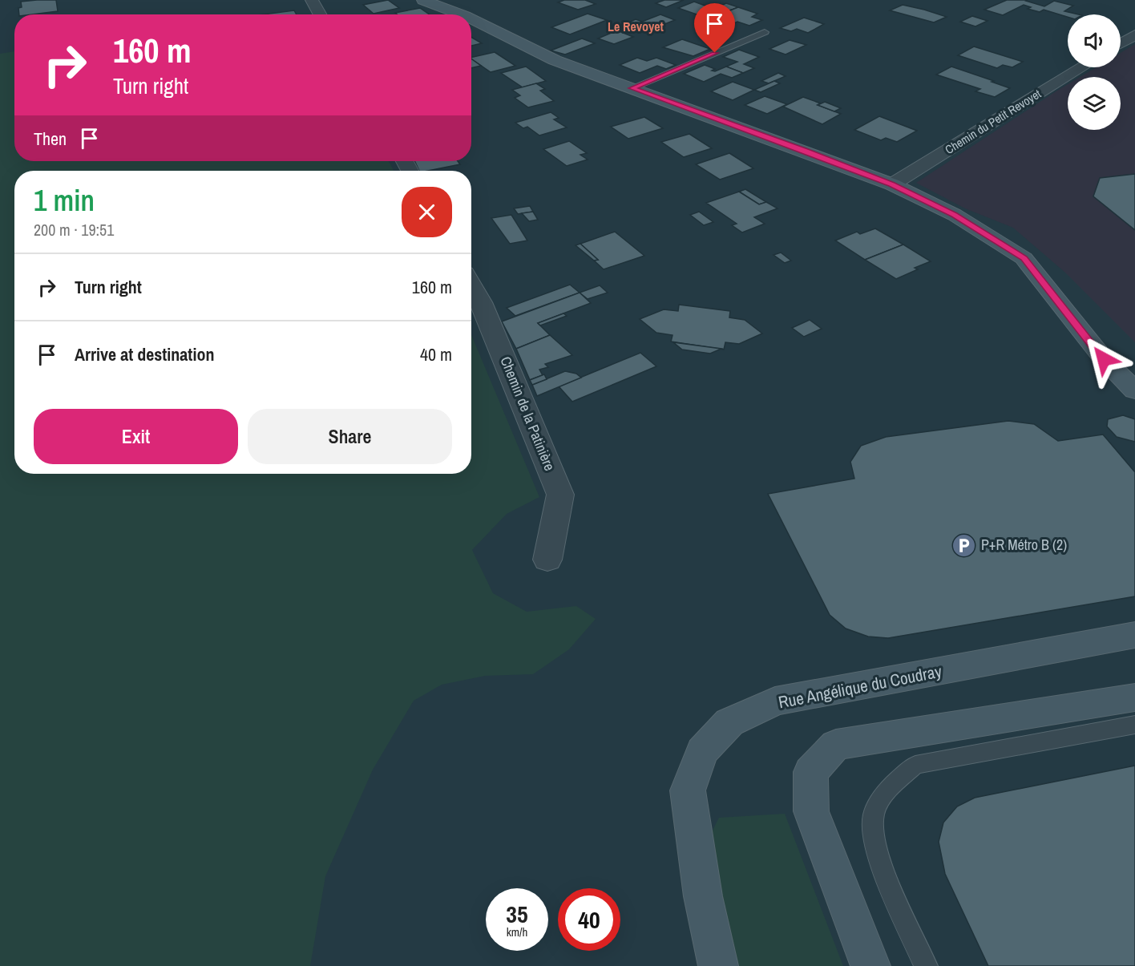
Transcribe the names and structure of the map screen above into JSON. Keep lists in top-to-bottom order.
{
  "streets": {
    "street": ["Chemin du Petit Revoyet", "Chemin de la Patinière", "Rue Angélique du Coudray"]
  },
  "districts": ["Le Revoyet"],
  "places": {
    "parking": ["P+R Métro B (2)"]
  },
  "page": {
    "turn": ["160 m", "Turn right"],
    "then": "Then",
    "heading": ["1 min", "200 m · 19:51"],
    "list": [
      {
        "name": "Turn right",
        "value": "160 m"
      },
      {
        "name": "Arrive at destination",
        "value": "40 m"
      }
    ],
    "buttons": ["Exit", "Share"],
    "speed": "35 km/h",
    "limit": "40"
  }
}
